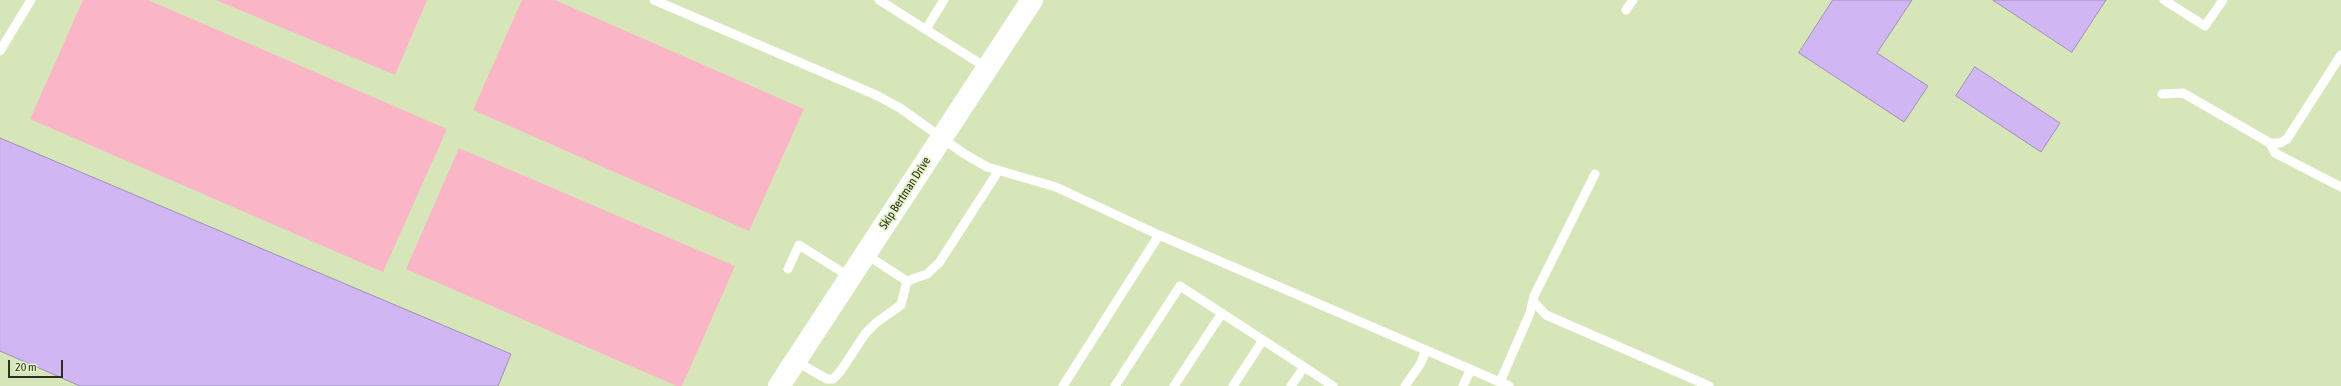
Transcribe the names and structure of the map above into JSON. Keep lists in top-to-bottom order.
{
  "streets": {
    "street": ["Skip Bertman Drive"]
  },
  "scale_bar": "20 m"
}
